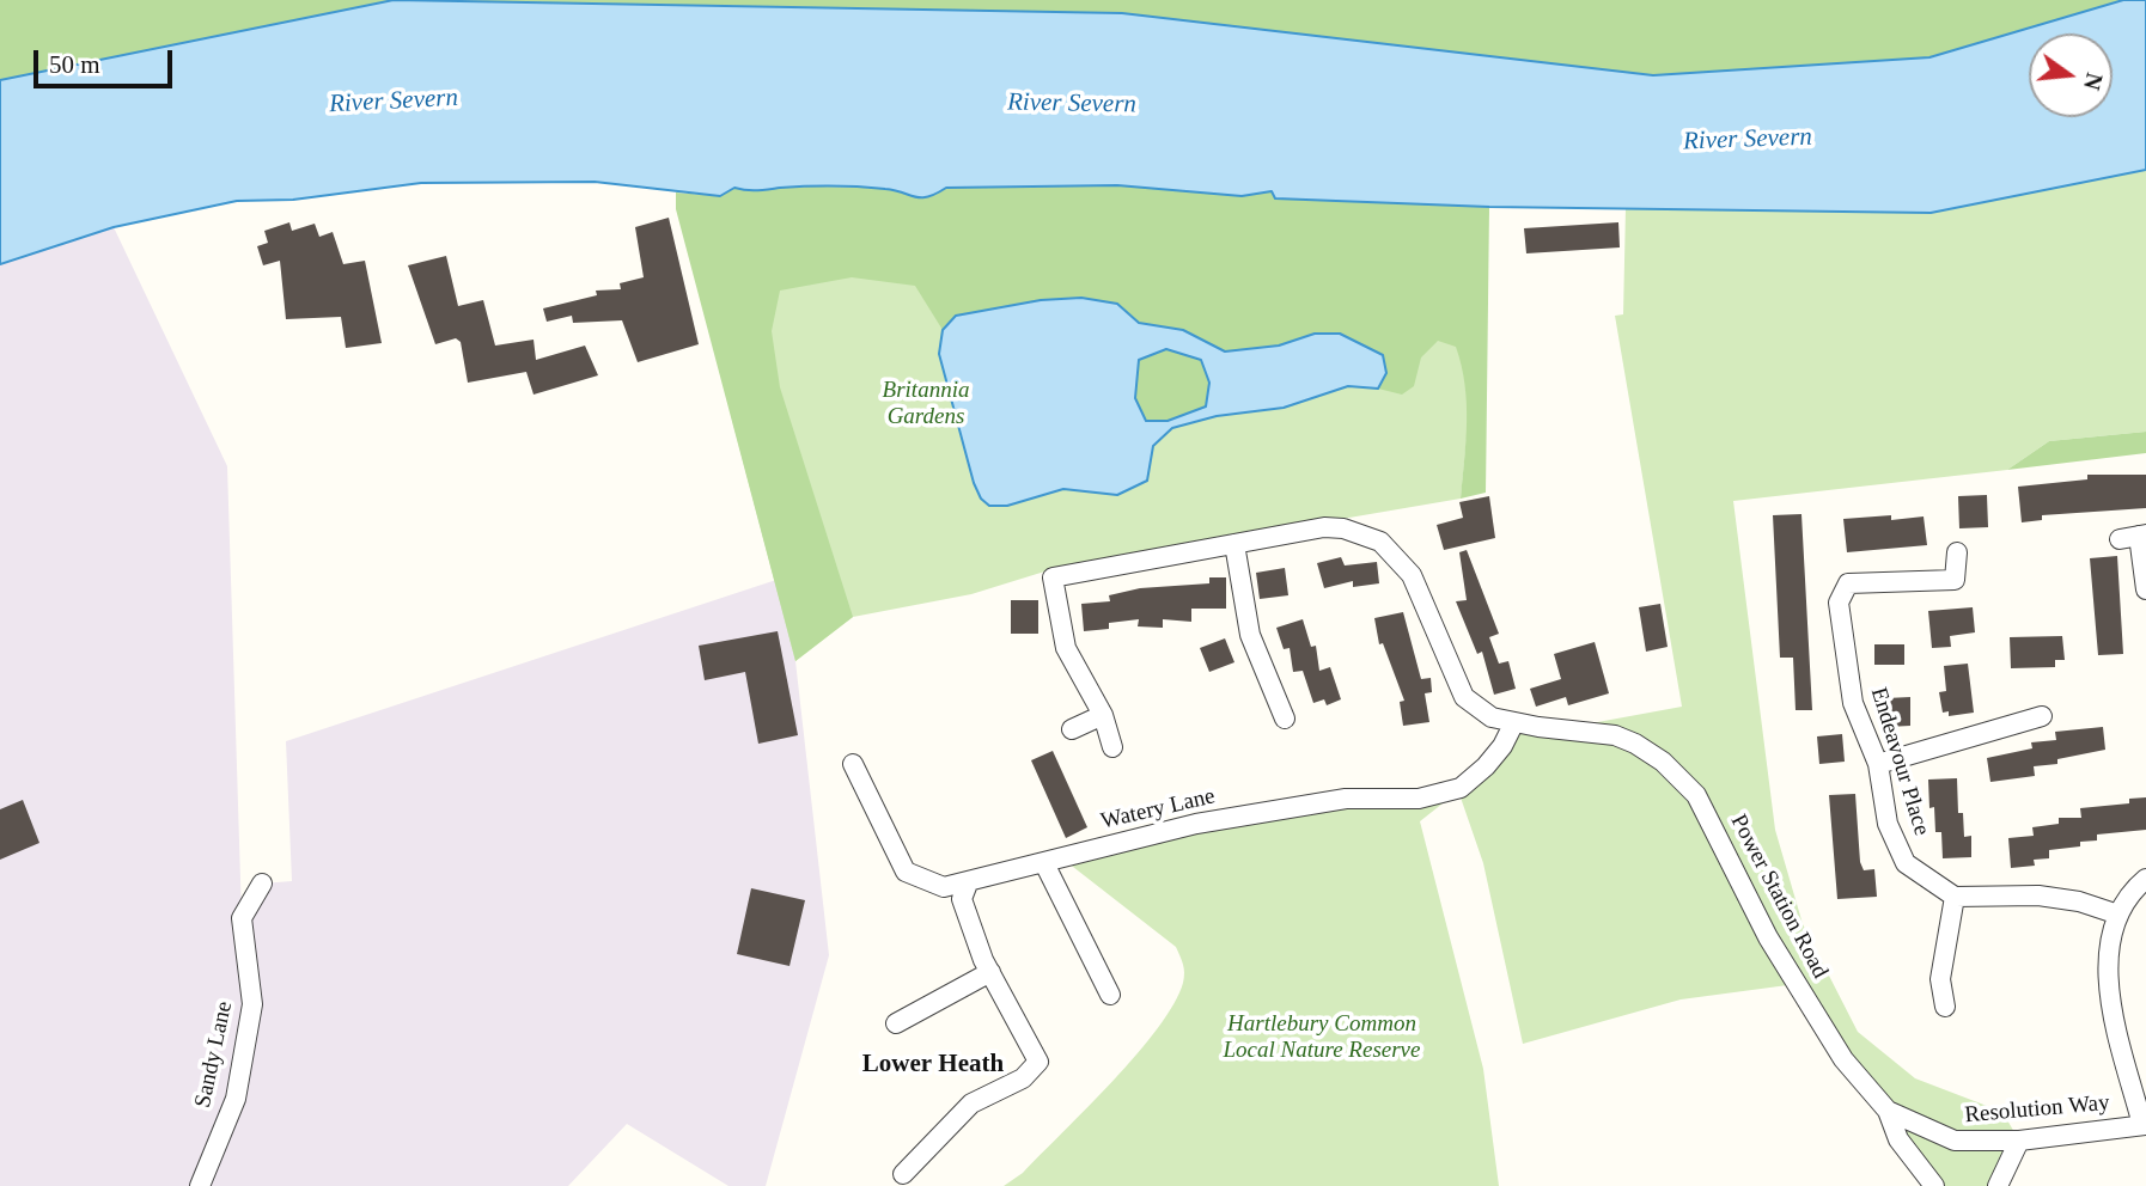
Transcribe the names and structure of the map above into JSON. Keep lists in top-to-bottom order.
{
  "streets": {
    "street": [
      "Endeavour Place",
      "Watery Lane",
      "Power Station Road",
      "Sandy Lane",
      "Resolution Way"
    ]
  },
  "crossings": [
    ["Watery Lane", "Power Station Road"],
    ["Power Station Road", "Resolution Way"]
  ],
  "districts": ["Lower Heath"],
  "water": ["River Severn"],
  "parks": ["Britannia Gardens", "Hartlebury Common Local Nature Reserve"],
  "scale_bar": "50 m",
  "north": "right"
}
